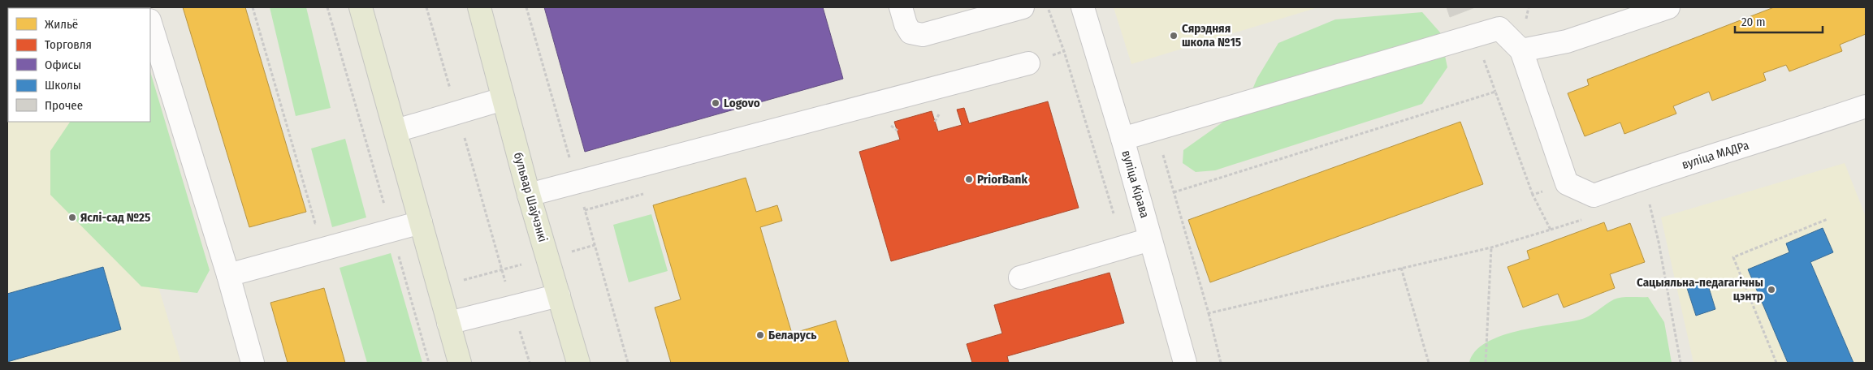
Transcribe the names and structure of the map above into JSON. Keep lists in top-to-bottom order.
{
  "streets": {
    "main road": ["бульвар Шаўчэнкі"],
    "street": ["вуліца МАДРа", "вуліца Кірава"]
  },
  "places": [
    "Сярэдняя школа №15",
    "Logovo",
    "PriorBank",
    "Яслі-сад №25",
    "Сацыяльна-педагагічны цэнтр",
    "Беларусь"
  ],
  "legend": [
    "Жильё",
    "Торговля",
    "Офисы",
    "Школы",
    "Прочее"
  ],
  "scale_bar": "20 m"
}
